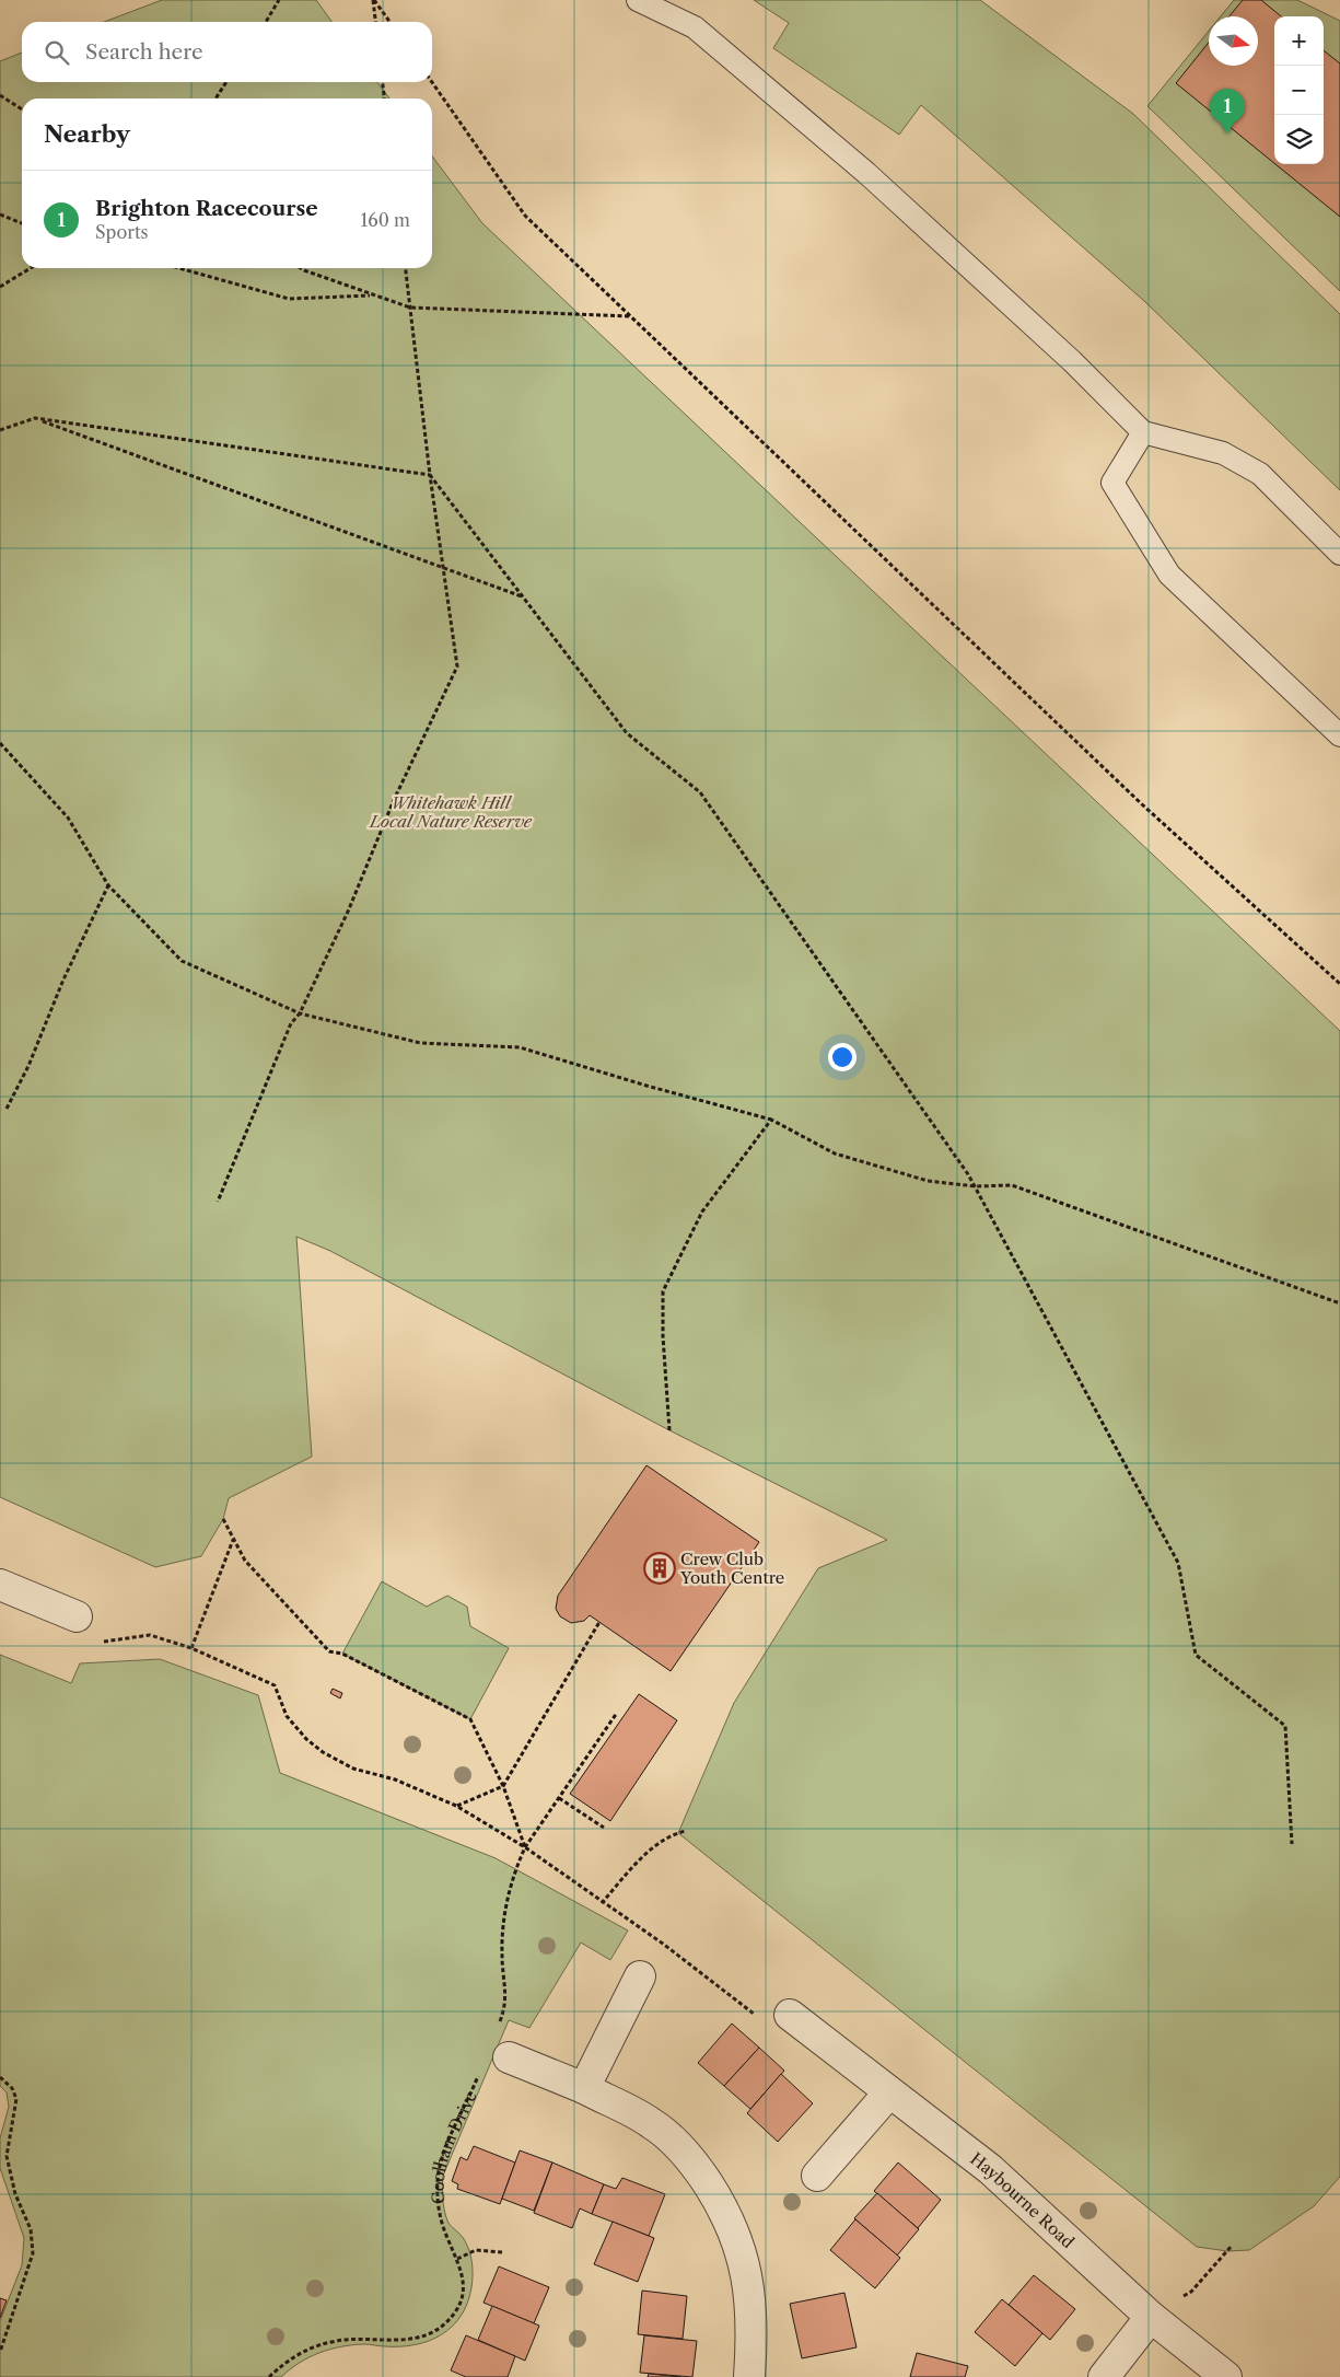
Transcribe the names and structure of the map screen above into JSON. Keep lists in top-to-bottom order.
{
  "streets": {
    "street": ["Haybourne Road"],
    "path": ["Coolham Drive"]
  },
  "parks": ["Whitehawk Hill Local Nature Reserve"],
  "places": {
    "building": ["Crew Club Youth Centre"]
  },
  "north": "right",
  "page": {
    "map_buttons": ["+", "−"],
    "search": "Search here",
    "pins": "1",
    "heading": "Nearby",
    "list": [
      {
        "mark": "1",
        "name": "Brighton Racecourse",
        "note": "Sports",
        "value": "160 m"
      }
    ]
  }
}
